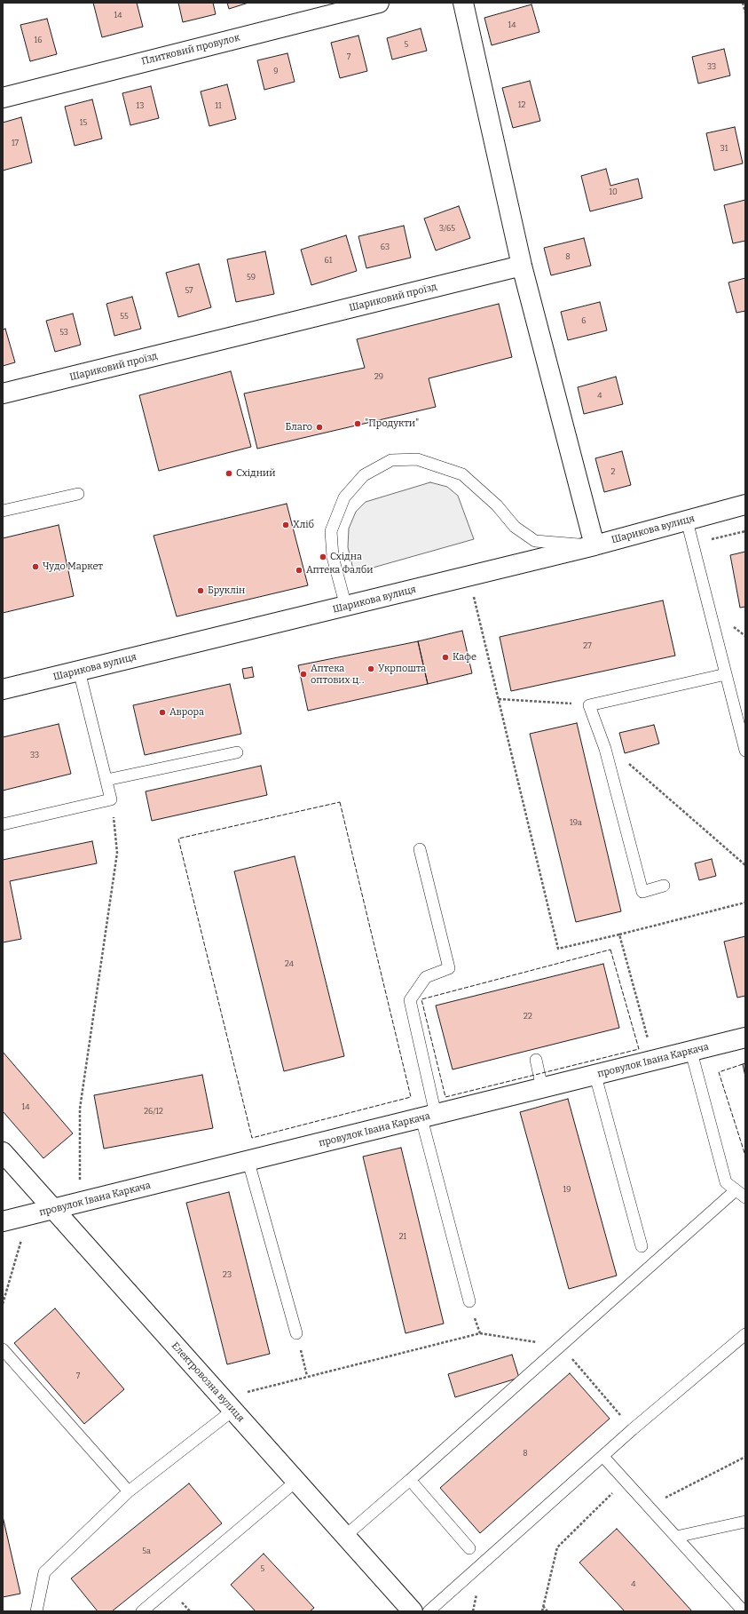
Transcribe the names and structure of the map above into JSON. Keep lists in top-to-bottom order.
{
  "streets": {
    "street": [
      "Плитковий провулок",
      "Шариковий проїзд",
      "Шарикова вулиця",
      "провулок Івана Каркача",
      "Електровозна вулиця"
    ]
  },
  "crossings": [
    ["провулок Івана Каркача", "Електровозна вулиця"]
  ],
  "places": [
    "\"Продукти\"",
    "Благо",
    "Східний",
    "Хліб",
    "Східна",
    "Чудо Маркет",
    "Аптека Фалби",
    "Бруклін",
    "Кафе",
    "Укрпошта",
    "Аптека оптових ц‥",
    "Аврора"
  ],
  "house_numbers": [
    "14",
    "14",
    "16",
    "5",
    "7",
    "33",
    "9",
    "12",
    "13",
    "11",
    "15",
    "17",
    "31",
    "10",
    "3/65",
    "63",
    "8",
    "61",
    "59",
    "57",
    "55",
    "6",
    "53",
    "29",
    "4",
    "2",
    "27",
    "33",
    "19а",
    "24",
    "22",
    "14",
    "26/12",
    "19",
    "21",
    "23",
    "7",
    "8",
    "5а",
    "5",
    "4"
  ]
}
